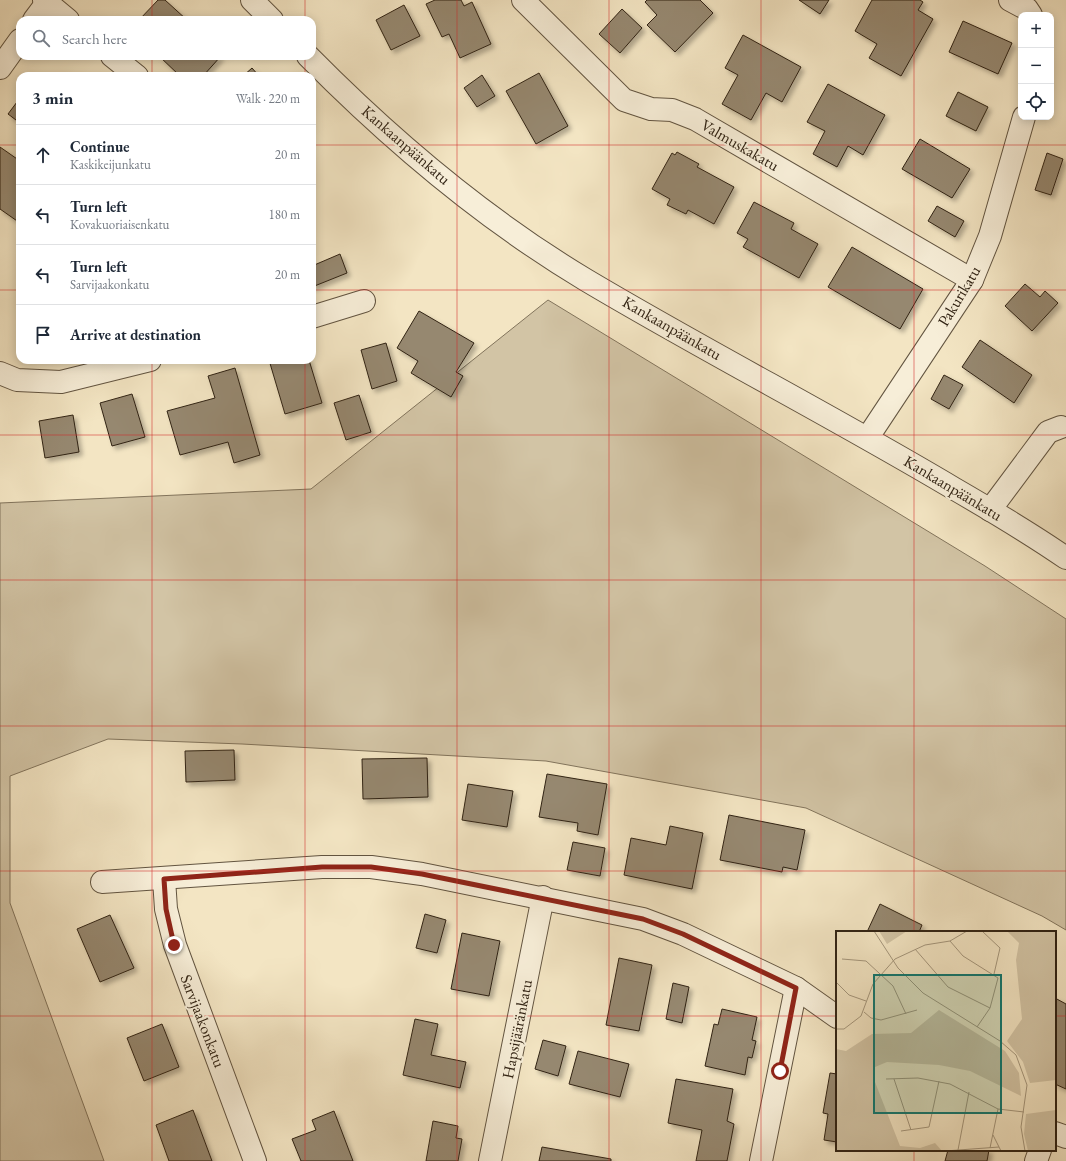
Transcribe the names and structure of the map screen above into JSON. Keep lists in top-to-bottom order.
{
  "streets": {
    "street": [
      "Kankaanpäänkatu",
      "Valmuskakatu",
      "Pakurikatu",
      "Sarvijaakonkatu",
      "Hapsijääränkatu"
    ]
  },
  "crossings": [
    ["Kankaanpäänkatu", "Pakurikatu"],
    ["Valmuskakatu", "Pakurikatu"]
  ],
  "page": {
    "map_buttons": ["+", "−"],
    "search": "Search here",
    "heading": ["3 min", "Walk · 220 m"],
    "list": [
      ["Continue", "Kaskikeijunkatu", "20 m"],
      ["Turn left", "Kovakuoriaisenkatu", "180 m"],
      ["Turn left", "Sarvijaakonkatu", "20 m"],
      "Arrive at destination"
    ]
  }
}
